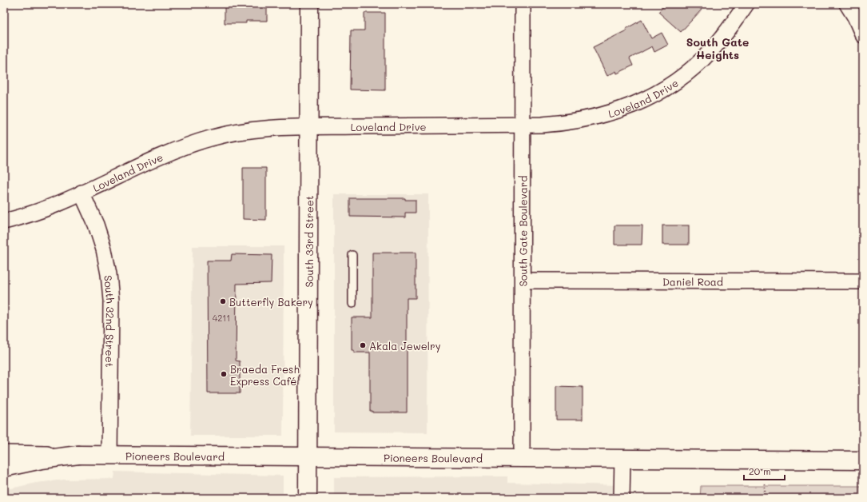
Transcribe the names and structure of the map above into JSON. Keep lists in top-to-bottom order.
{
  "streets": {
    "main road": ["South 33rd Street", "Pioneers Boulevard"],
    "street": [
      "Loveland Drive",
      "South Gate Boulevard",
      "Daniel Road",
      "South 32nd Street"
    ]
  },
  "crossings": [
    ["Loveland Drive", "South Gate Boulevard"],
    ["Loveland Drive", "South 33rd Street"],
    ["Loveland Drive", "South 32nd Street"],
    ["South Gate Boulevard", "Daniel Road"],
    ["South Gate Boulevard", "Pioneers Boulevard"],
    ["South 33rd Street", "Pioneers Boulevard"],
    ["South 32nd Street", "Pioneers Boulevard"]
  ],
  "districts": ["South Gate Heights"],
  "places": ["Butterfly Bakery", "Akala Jewelry", "Braeda Fresh Express Café"],
  "house_numbers": ["4211"],
  "scale_bar": "20 m"
}
